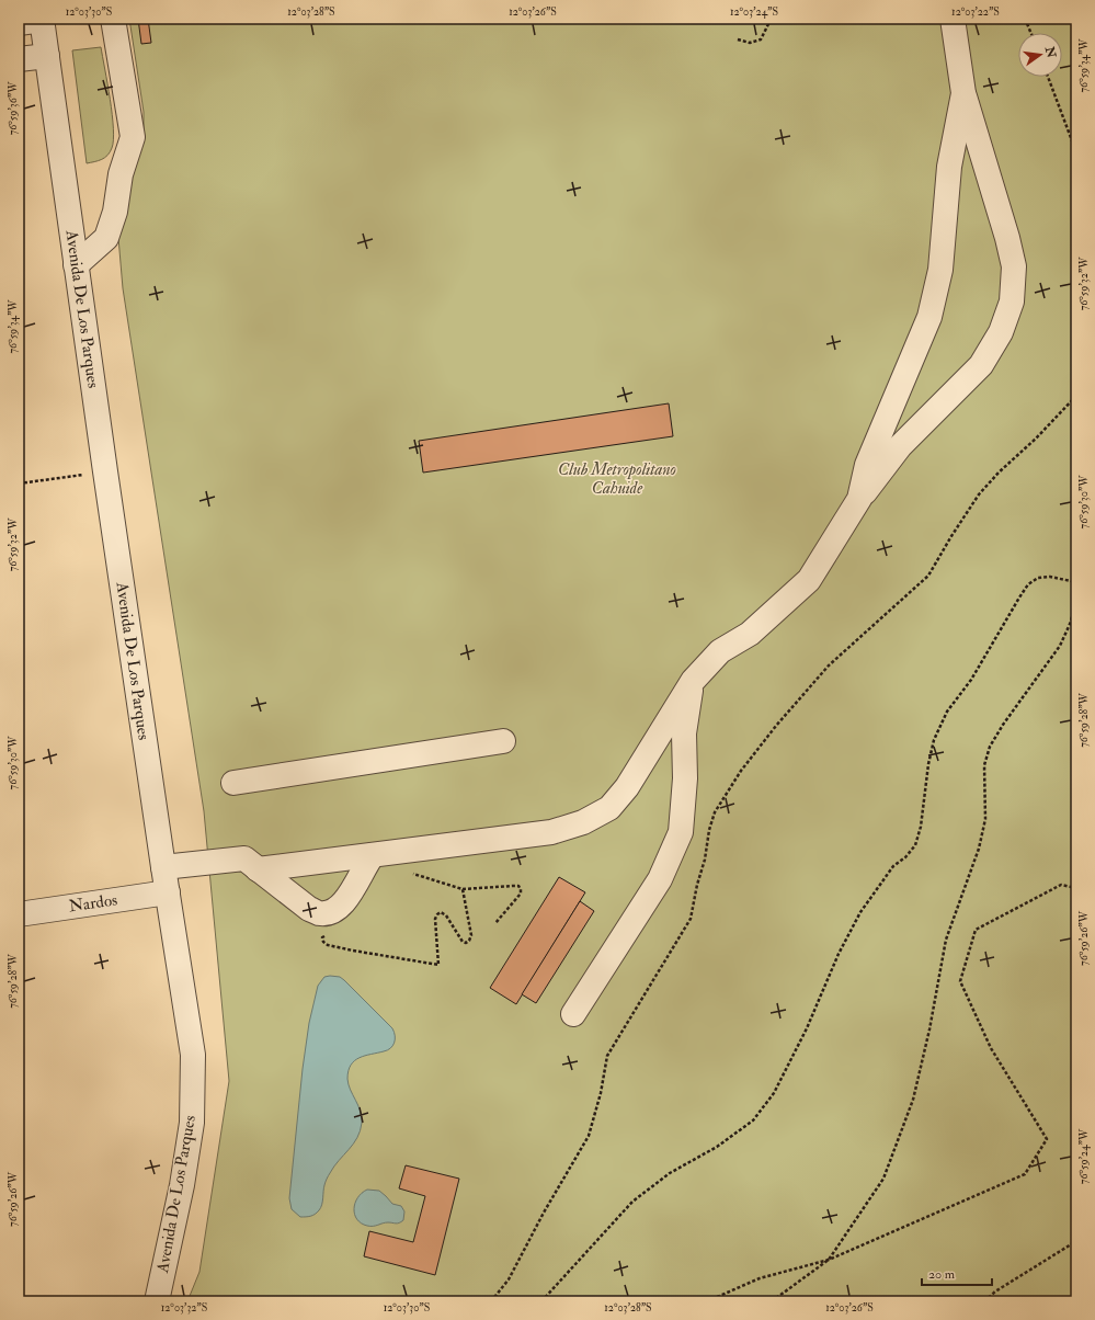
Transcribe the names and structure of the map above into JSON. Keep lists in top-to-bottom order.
{
  "streets": {
    "street": ["Avenida De Los Parques", "Nardos"]
  },
  "crossings": [
    ["Avenida De Los Parques", "Nardos"]
  ],
  "parks": ["Club Metropolitano Cahuide"],
  "scale_bar": "20 m",
  "north": "right",
  "coordinates": [
    "12°03'30\"S",
    "12°03'28\"S",
    "12°03'26\"S",
    "12°03'24\"S",
    "12°03'22\"S",
    "76°59'34\"W",
    "76°59'36\"W",
    "76°59'32\"W",
    "76°59'30\"W",
    "76°59'28\"W",
    "76°59'26\"W",
    "76°59'24\"W",
    "12°03'32\"S"
  ]
}
